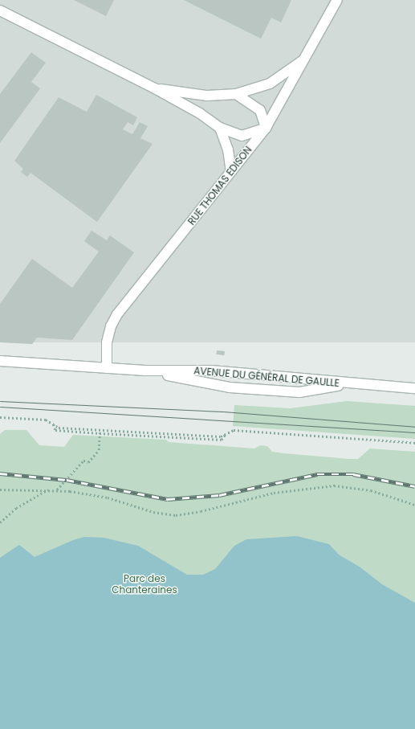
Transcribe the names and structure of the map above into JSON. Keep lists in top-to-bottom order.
{
  "streets": {
    "street": ["RUE THOMAS EDISON", "AVENUE DU GÉNÉRAL DE GAULLE"]
  },
  "crossings": [
    ["RUE THOMAS EDISON", "AVENUE DU GÉNÉRAL DE GAULLE"]
  ],
  "parks": ["Parc des Chanteraines"]
}
